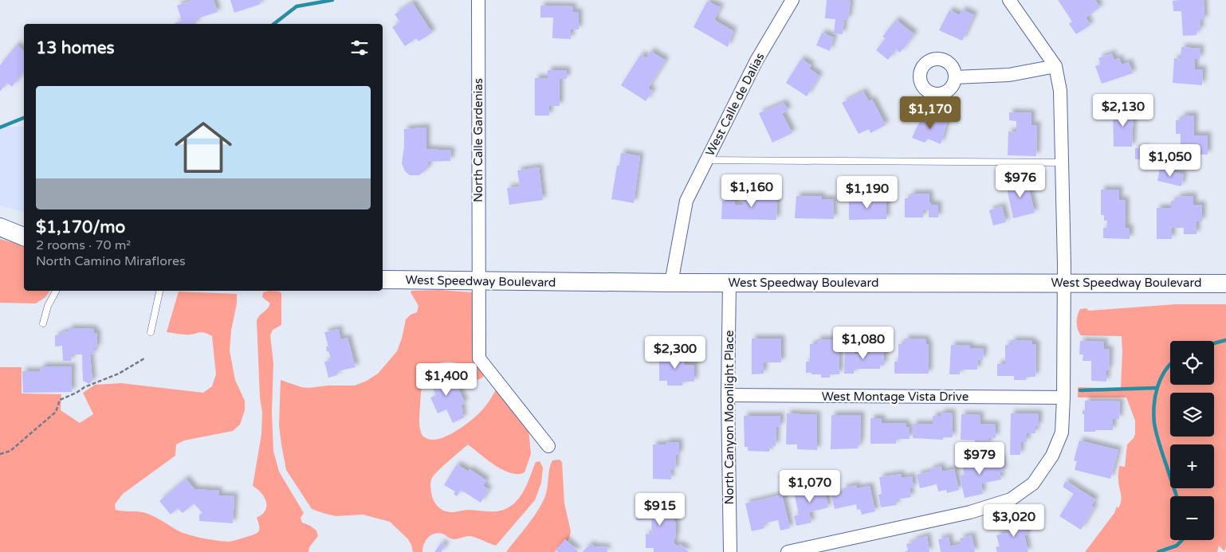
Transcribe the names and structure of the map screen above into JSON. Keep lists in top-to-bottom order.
{
  "streets": {
    "main road": ["West Speedway Boulevard"],
    "street": [
      "West Calle de Dalias",
      "North Calle Gardenias",
      "West Montage Vista Drive",
      "North Canyon Moonlight Place"
    ]
  },
  "crossings": [
    ["West Calle de Dalias", "West Speedway Boulevard"],
    ["North Calle Gardenias", "West Speedway Boulevard"],
    ["West Speedway Boulevard", "North Canyon Moonlight Place"],
    ["West Montage Vista Drive", "North Canyon Moonlight Place"]
  ],
  "page": {
    "heading": "13 homes",
    "list": [
      {
        "name": "$1,170/mo",
        "note": "2 rooms · 70 m² · North Camino Miraflores"
      }
    ],
    "price": [
      "$2,130",
      "$1,170",
      "$1,050",
      "$976",
      "$1,160",
      "$1,190",
      "$1,080",
      "$2,300",
      "$1,400",
      "$979",
      "$1,070",
      "$915",
      "$3,020"
    ],
    "map_buttons": ["+", "−"]
  }
}
